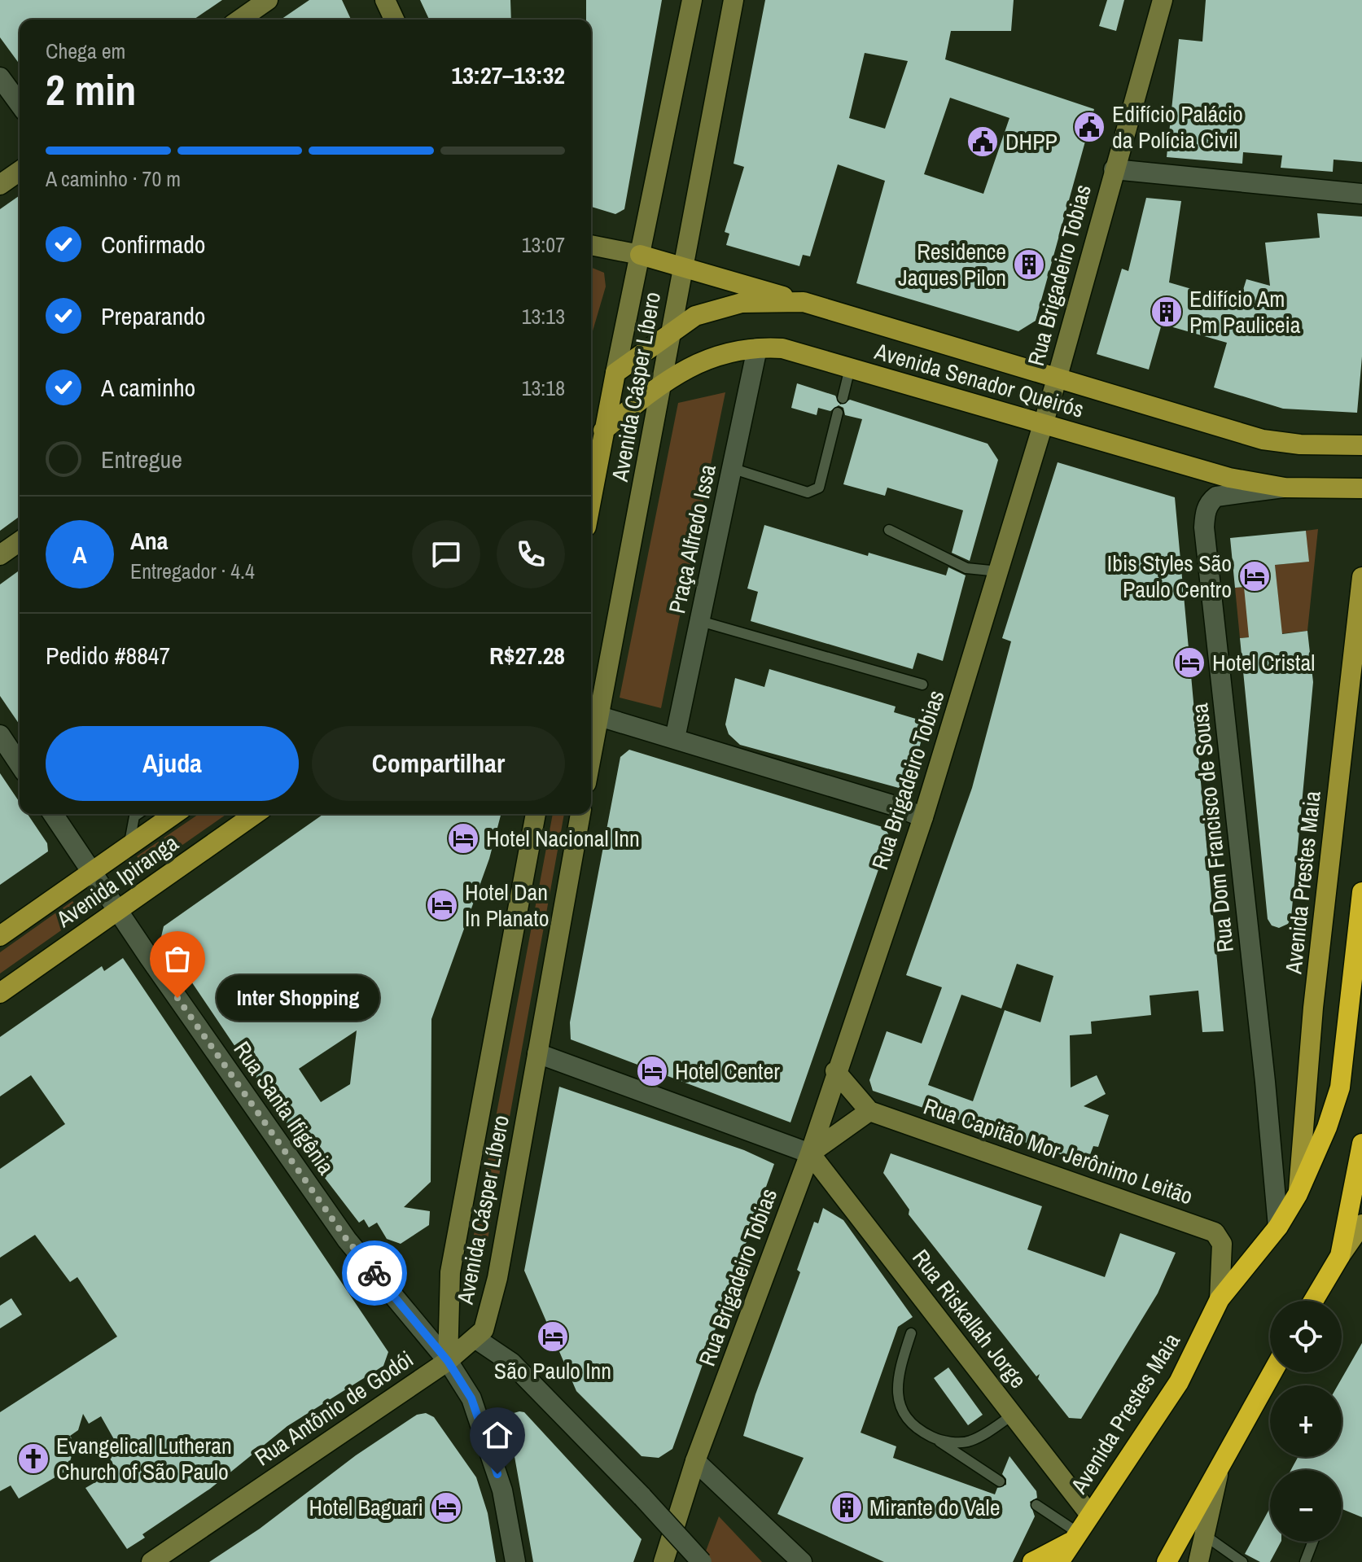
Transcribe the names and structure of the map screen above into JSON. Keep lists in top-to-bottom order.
{
  "streets": {
    "highway": ["Avenida Prestes Maia"],
    "main road": ["Avenida Senador Queirós", "Avenida Cásper Líbero", "Avenida Ipiranga"],
    "street": [
      "Rua Brigadeiro Tobias",
      "Praça Alfredo Issa",
      "Rua Dom Francisco de Sousa",
      "Rua Santa Ifigênia",
      "Rua Capitão Mor Jerônimo Leitão",
      "Rua Riskallah Jorge",
      "Rua Antônio de Godói"
    ]
  },
  "crossings": [
    ["Rua Brigadeiro Tobias", "Avenida Senador Queirós"],
    ["Rua Brigadeiro Tobias", "Rua Riskallah Jorge"],
    ["Avenida Senador Queirós", "Avenida Cásper Líbero"],
    ["Avenida Senador Queirós", "Praça Alfredo Issa"],
    ["Avenida Senador Queirós", "Rua Dom Francisco de Sousa"],
    ["Avenida Cásper Líbero", "Rua Santa Ifigênia"],
    ["Avenida Cásper Líbero", "Rua Antônio de Godói"],
    ["Rua Dom Francisco de Sousa", "Avenida Prestes Maia"],
    ["Avenida Ipiranga", "Rua Santa Ifigênia"],
    ["Avenida Prestes Maia", "Rua Capitão Mor Jerônimo Leitão"],
    ["Avenida Prestes Maia", "Rua Riskallah Jorge"],
    ["Rua Santa Ifigênia", "Rua Antônio de Godói"]
  ],
  "places": {
    "public building": ["Edifício Palácio da Polícia Civil", "DHPP"],
    "building": ["Residence Jaques Pilon", "Edifício Am Pm Pauliceia", "Mirante do Vale"],
    "hotel": [
      "Ibis Styles São Paulo Centro",
      "Hotel Cristal",
      "Hotel Nacional Inn",
      "Hotel Dan In Planato",
      "Hotel Center",
      "São Paulo Inn",
      "Hotel Baguari"
    ],
    "other": ["Inter Shopping"],
    "church": ["Evangelical Lutheran Church of São Paulo"]
  },
  "page": {
    "heading": ["2 min", "Chega em", "13:27–13:32"],
    "panel": [
      "Ana",
      "Entregador · 4.4",
      "Pedido #8847",
      "R$27.28"
    ],
    "bar": "A caminho · 70 m",
    "list": [
      ["Confirmado", "13:07"],
      ["Preparando", "13:13"],
      ["A caminho", "13:18"],
      "Entregue"
    ],
    "round": "A",
    "buttons": ["Ajuda", "Compartilhar"],
    "bubble": "Inter Shopping",
    "map_buttons": ["+", "−"]
  }
}
